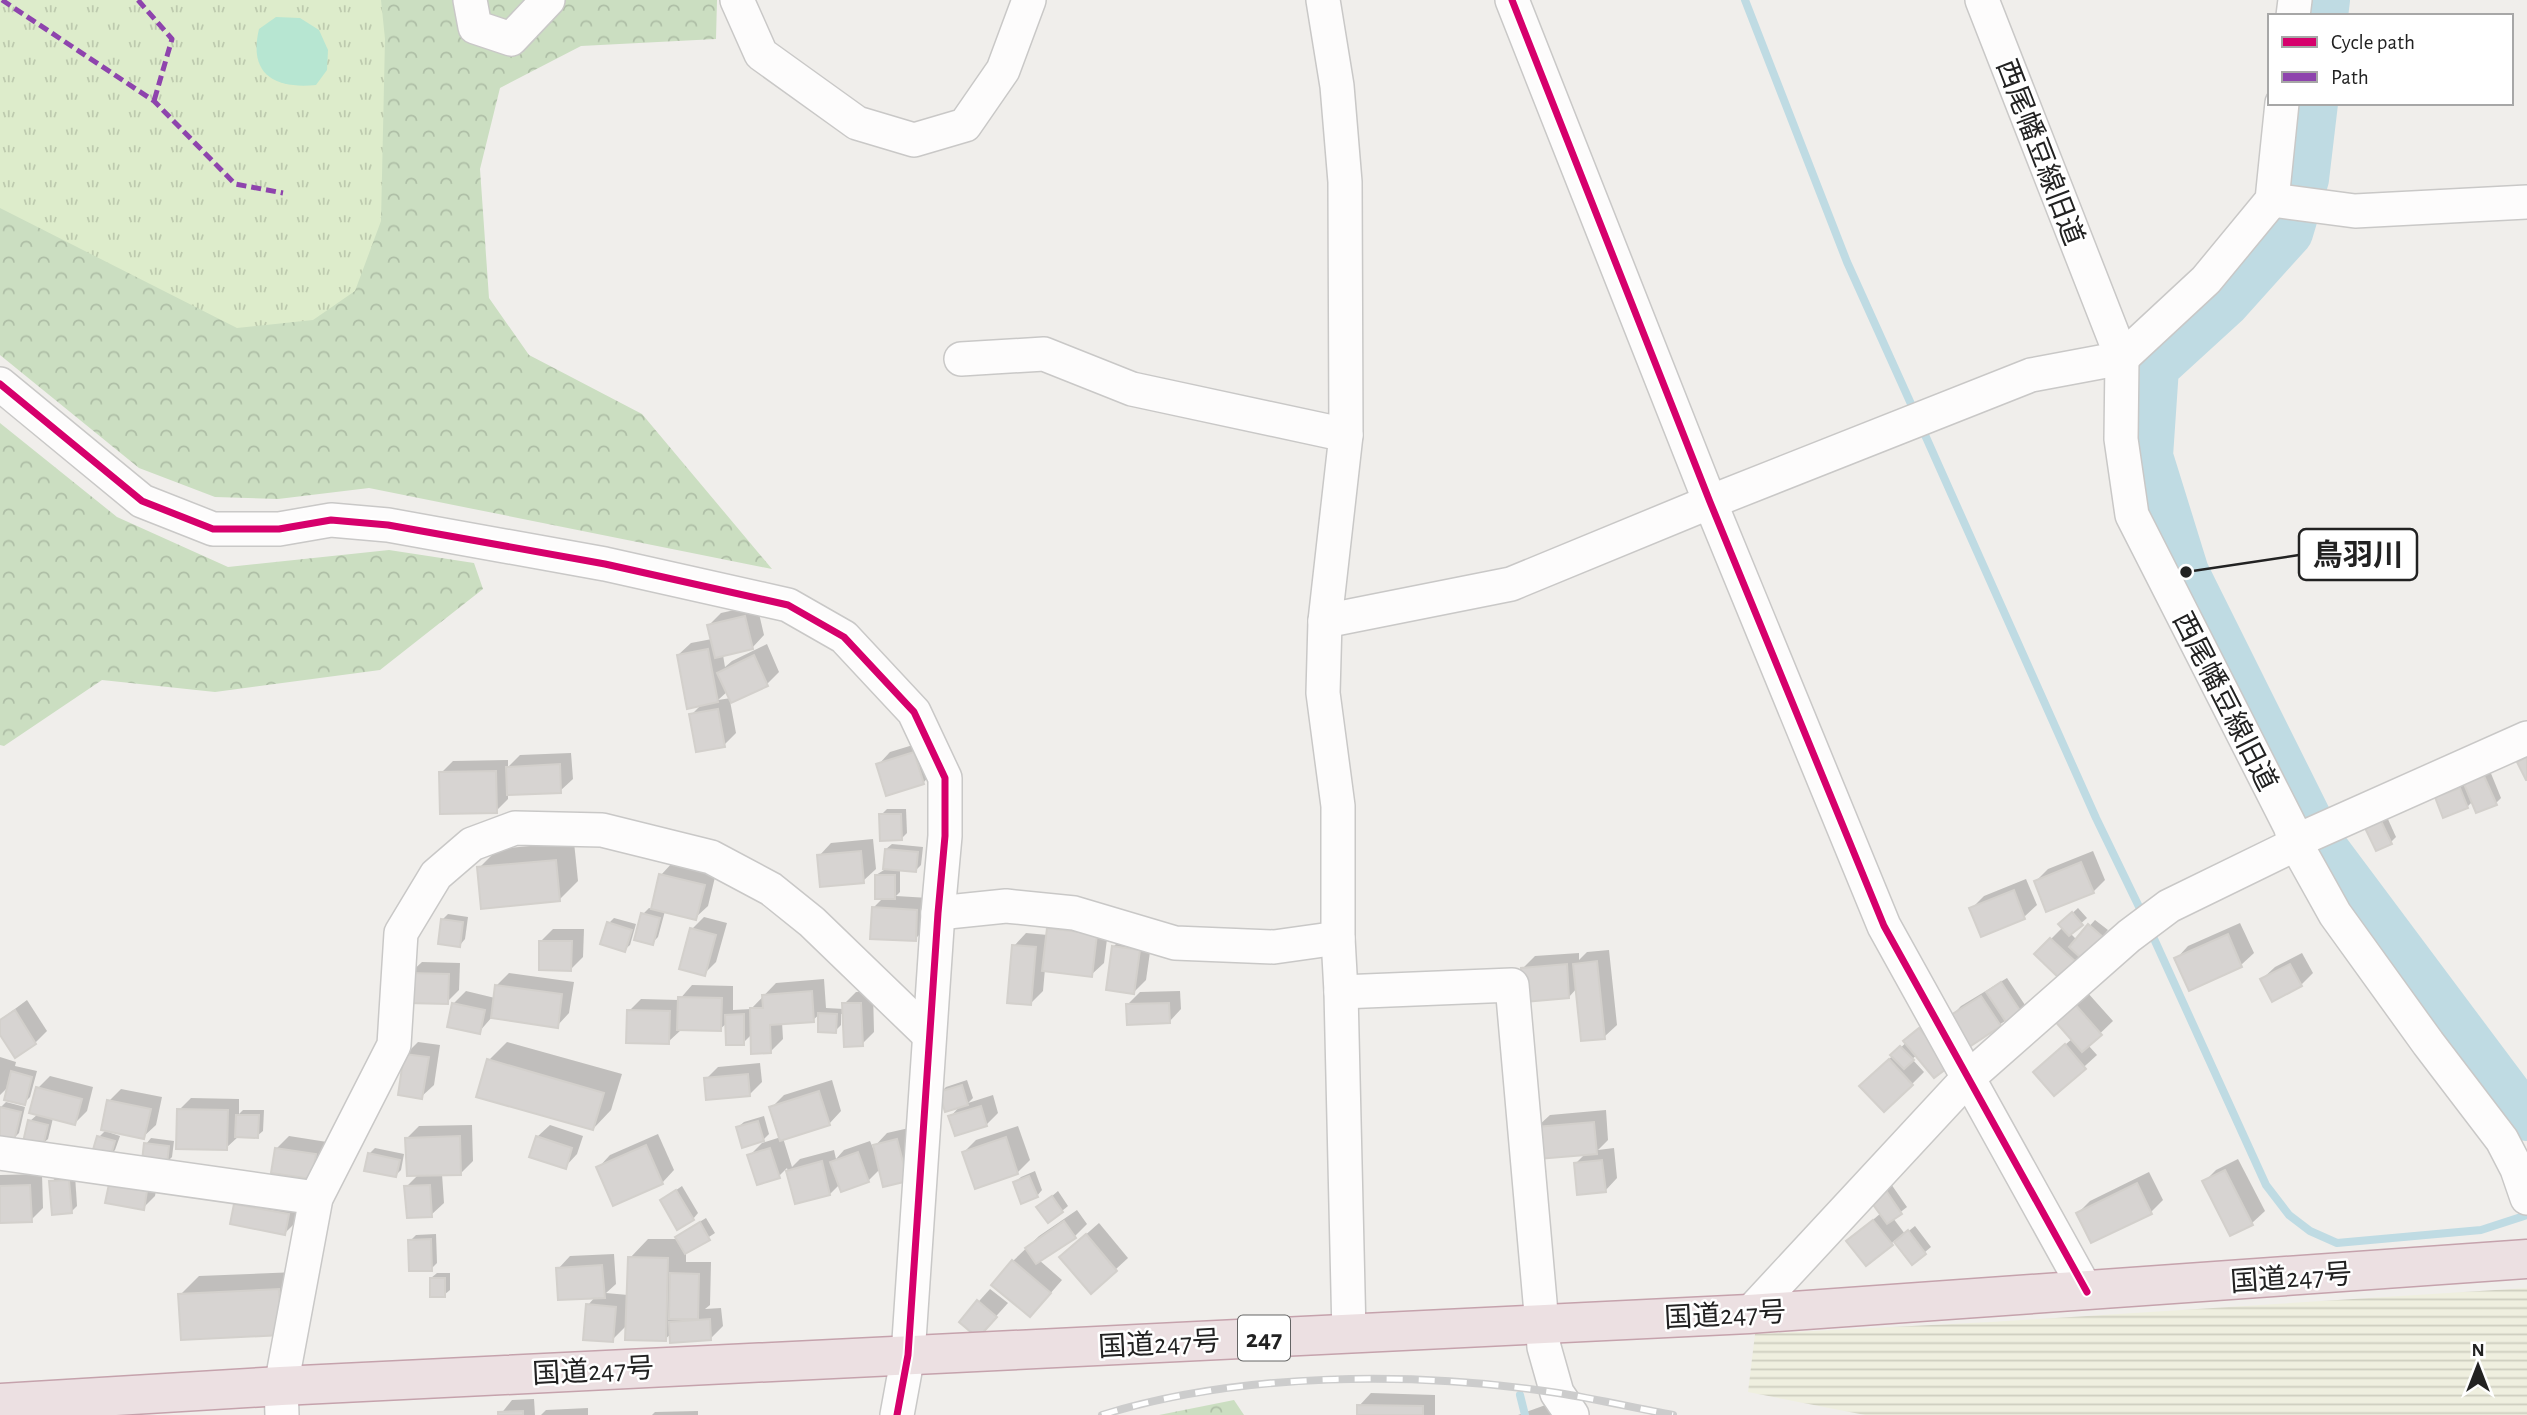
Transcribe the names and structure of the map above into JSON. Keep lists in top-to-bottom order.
{
  "streets": {
    "highway": ["国道247号", "247"],
    "street": ["西尾幡豆線旧道"]
  },
  "places": ["鳥羽川"],
  "legend": ["Cycle path", "Path"],
  "north": "top"
}
